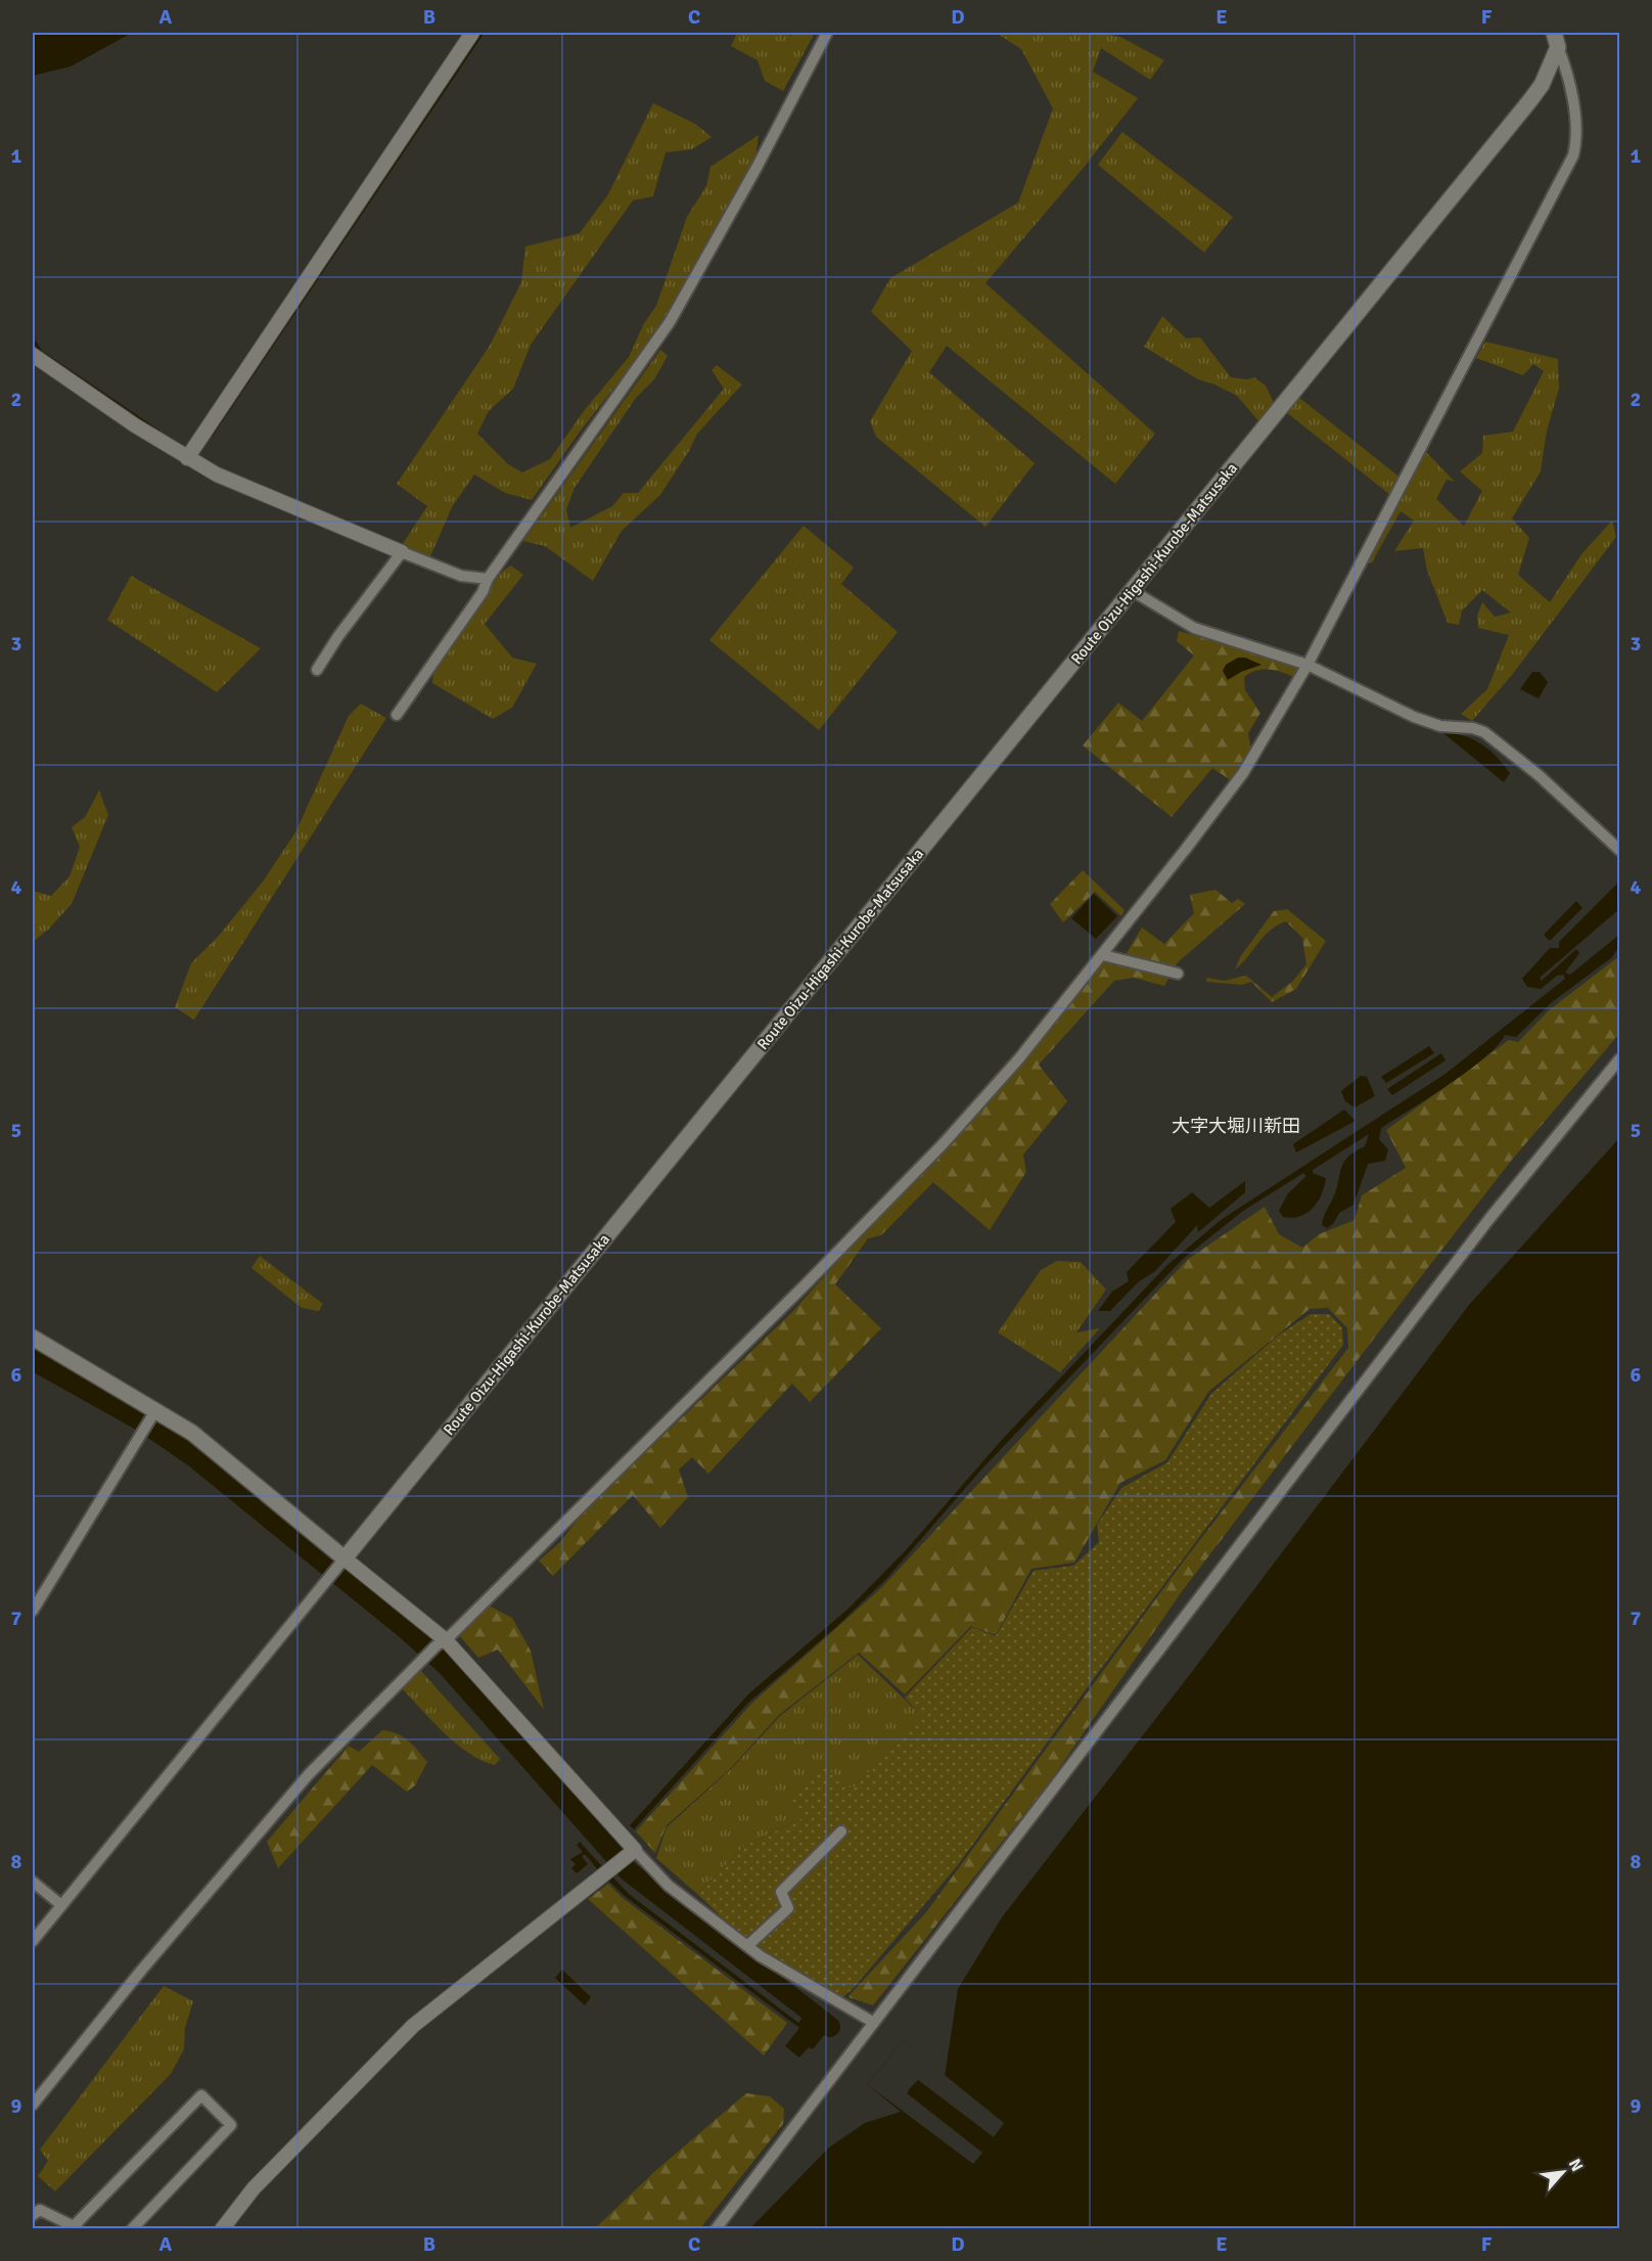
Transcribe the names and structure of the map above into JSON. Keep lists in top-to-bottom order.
{
  "streets": {
    "main road": ["Route Oizu-Higashi-Kurobe-Matsusaka"]
  },
  "districts": ["大字大堀川新田"],
  "north": "top right",
  "grid": {
    "columns": [
      "A",
      "B",
      "C",
      "D",
      "E",
      "F"
    ],
    "rows": [
      "1",
      "2",
      "3",
      "4",
      "5",
      "6",
      "7",
      "8",
      "9"
    ]
  }
}
